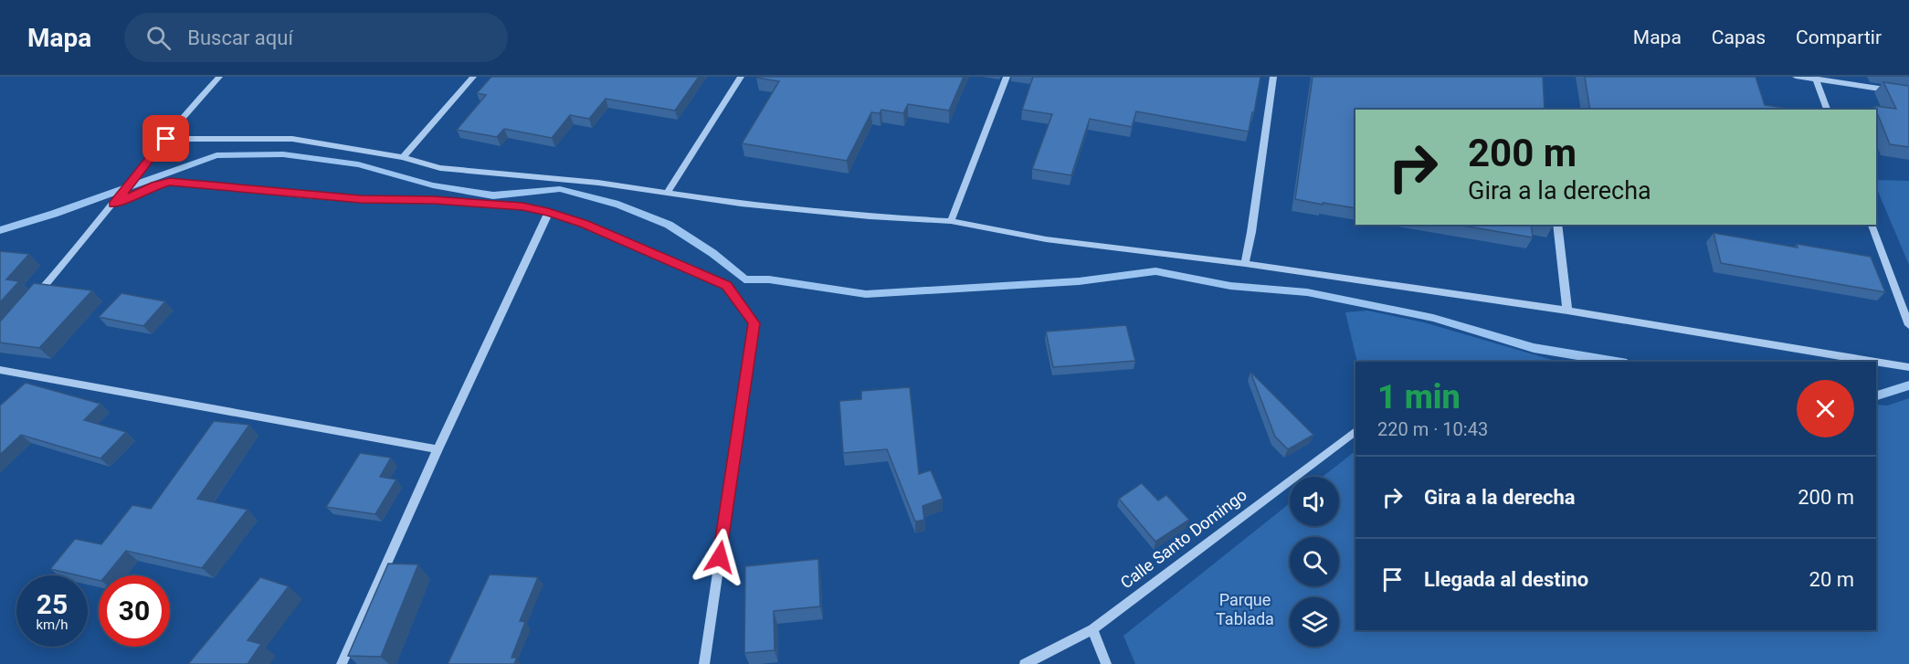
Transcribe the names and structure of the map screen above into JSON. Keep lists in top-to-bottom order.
{
  "streets": {
    "street": ["Calle Santo Domingo"]
  },
  "parks": ["Parque Tablada"],
  "page": {
    "header": "Mapa",
    "search": "Buscar aquí",
    "nav": ["Mapa", "Capas", "Compartir"],
    "turn": ["200 m", "Gira a la derecha"],
    "heading": ["1 min", "220 m · 10:43"],
    "list": [
      {
        "name": "Gira a la derecha",
        "value": "200 m"
      },
      {
        "name": "Llegada al destino",
        "value": "20 m"
      }
    ],
    "speed": "25 km/h",
    "limit": "30"
  }
}
